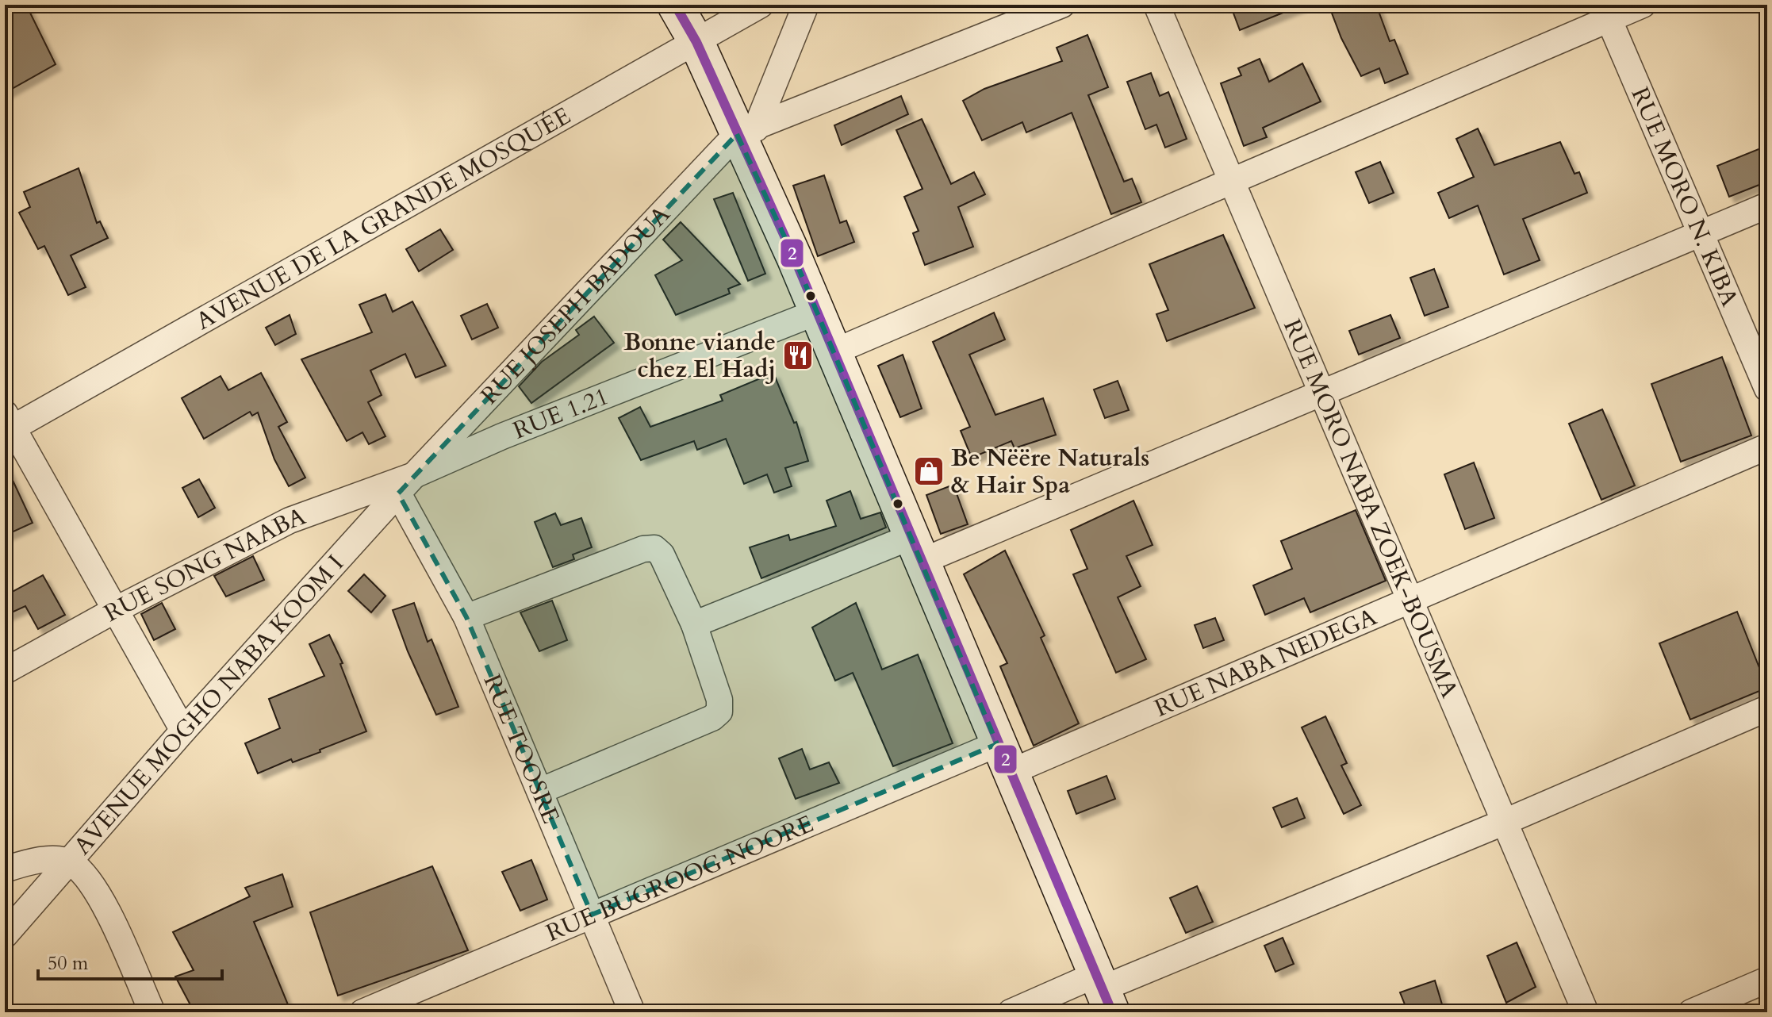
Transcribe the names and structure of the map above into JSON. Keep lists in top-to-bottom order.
{
  "streets": {
    "street": [
      "RUE MORO N. KIBA",
      "AVENUE DE LA GRANDE MOSQUÉE",
      "RUE JOSEPH BADOUA",
      "RUE 1.21",
      "RUE MORO NABA ZOEK-BOUSMA",
      "RUE SONG NAABA",
      "RUE NABA NEDEGA",
      "AVENUE MOGHO NABA KOOM I",
      "RUE TOOSRE",
      "RUE BUGROOG NOORE"
    ]
  },
  "crossings": [
    ["RUE JOSEPH BADOUA", "RUE 1.21"],
    ["RUE JOSEPH BADOUA", "RUE SONG NAABA"],
    ["RUE JOSEPH BADOUA", "AVENUE MOGHO NABA KOOM I"],
    ["RUE JOSEPH BADOUA", "RUE TOOSRE"],
    ["RUE 1.21", "RUE SONG NAABA"],
    ["RUE 1.21", "AVENUE MOGHO NABA KOOM I"],
    ["RUE 1.21", "RUE TOOSRE"],
    ["RUE MORO NABA ZOEK-BOUSMA", "RUE NABA NEDEGA"],
    ["RUE SONG NAABA", "AVENUE MOGHO NABA KOOM I"],
    ["RUE SONG NAABA", "RUE TOOSRE"],
    ["RUE NABA NEDEGA", "RUE BUGROOG NOORE"],
    ["AVENUE MOGHO NABA KOOM I", "RUE TOOSRE"],
    ["RUE TOOSRE", "RUE BUGROOG NOORE"]
  ],
  "places": {
    "restaurant": ["Bonne viande chez El Hadj"],
    "shop": ["Be Nëëre Naturals & Hair Spa"]
  },
  "lines": ["transit line 2"],
  "scale_bar": "50 m"
}
